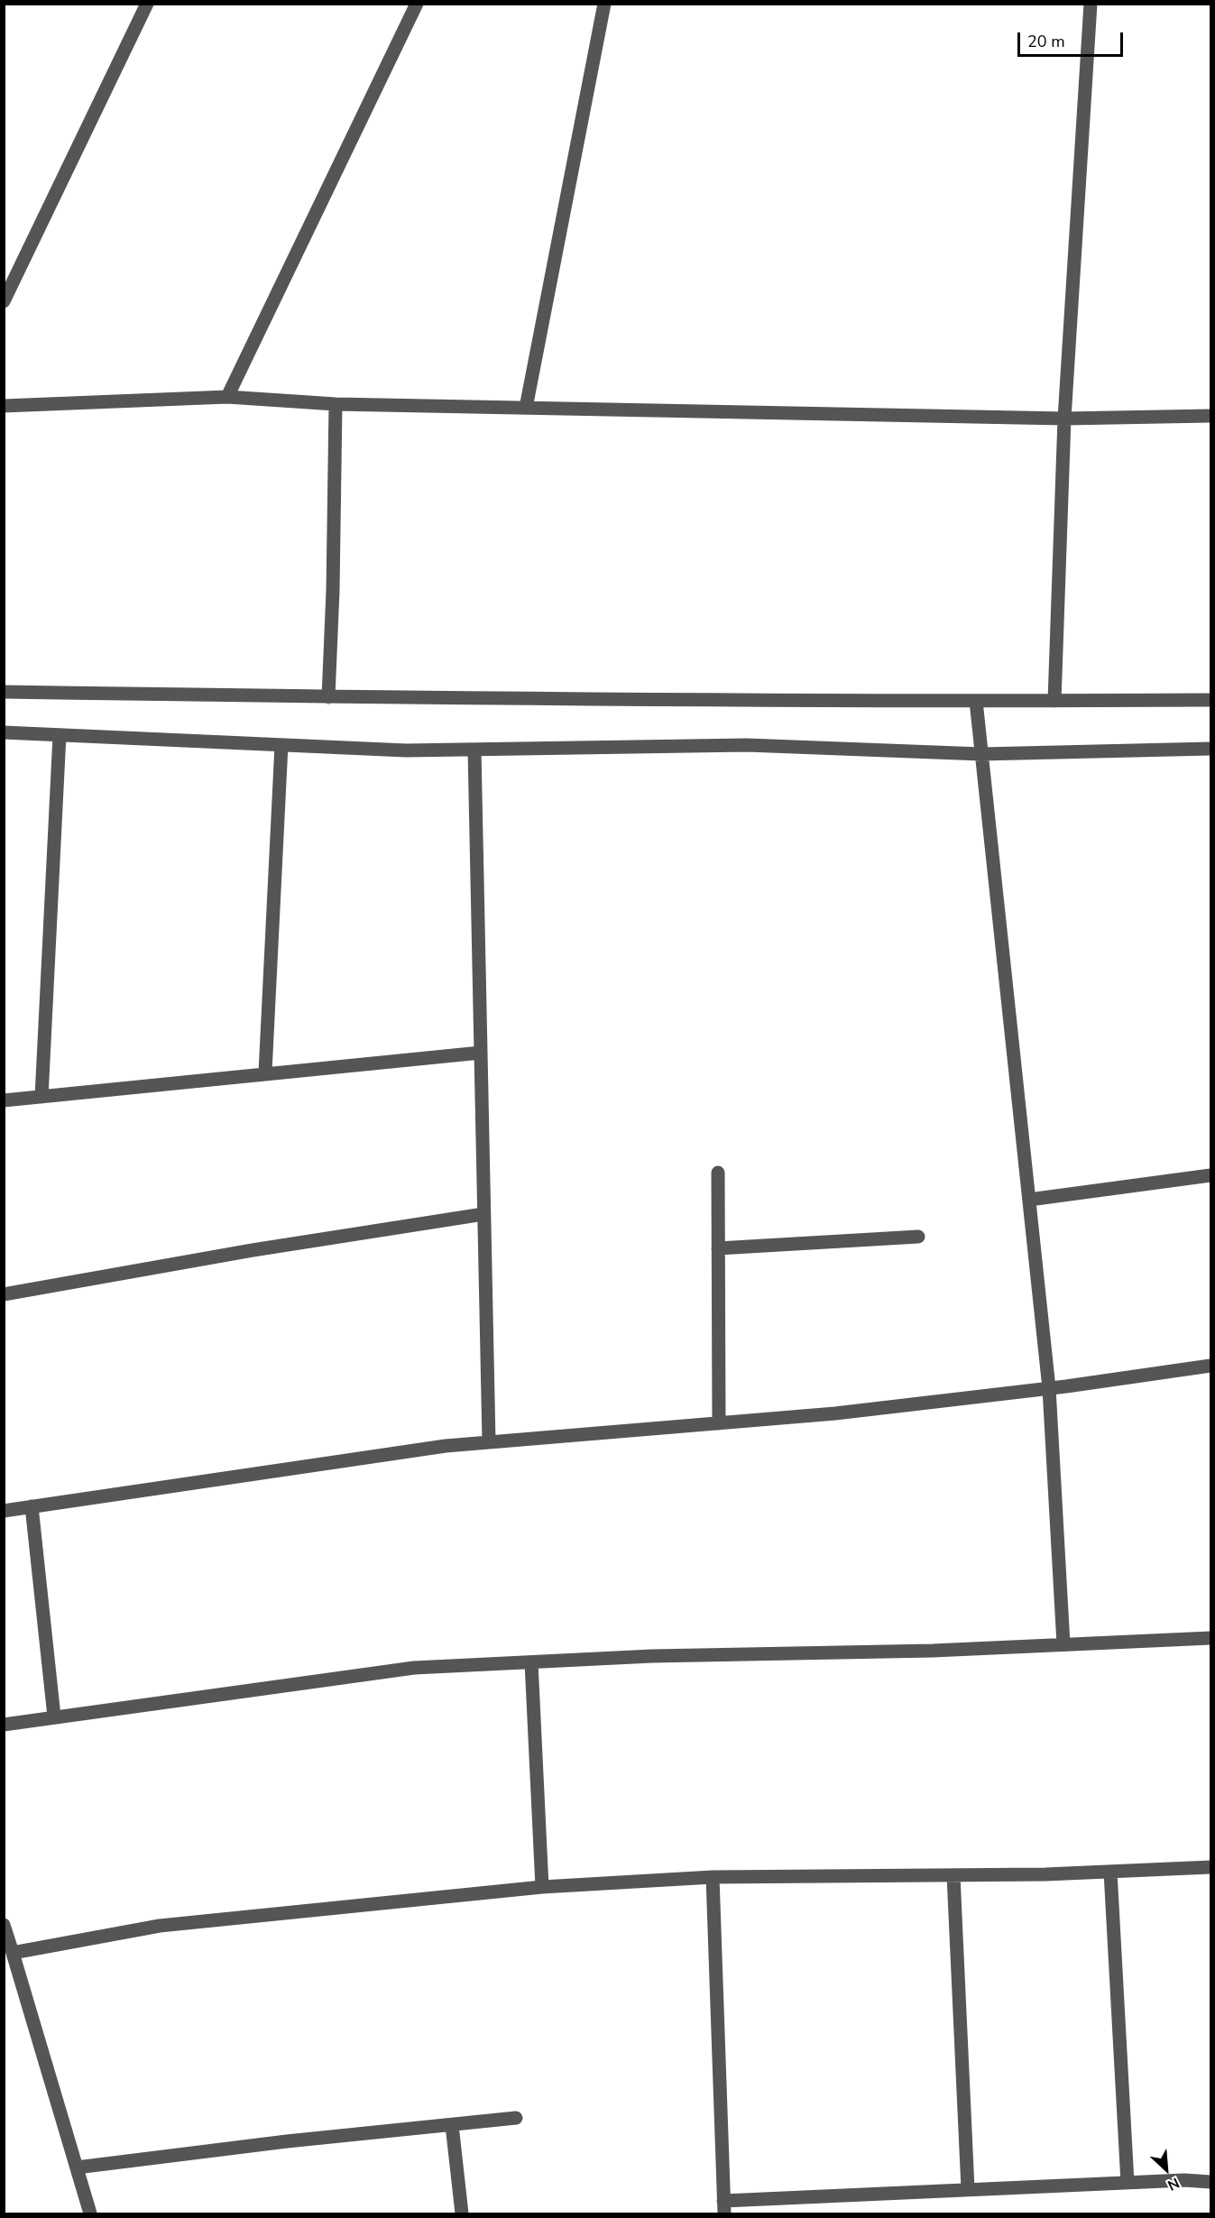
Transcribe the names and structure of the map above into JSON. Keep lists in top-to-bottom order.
{
  "scale_bar": "20 m",
  "north": "bottom right"
}
